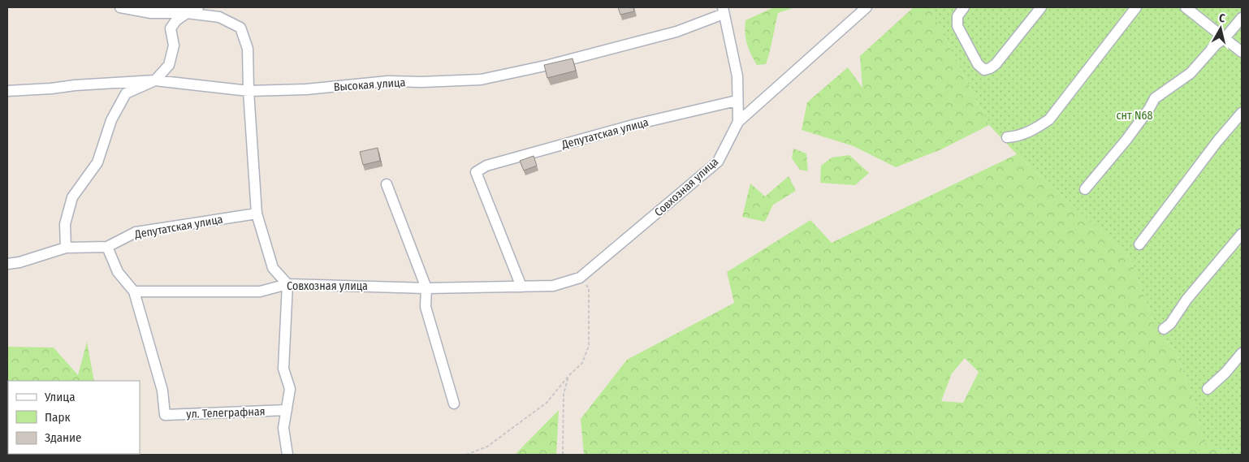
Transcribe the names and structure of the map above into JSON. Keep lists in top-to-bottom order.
{
  "streets": {
    "street": [
      "Высокая улица",
      "Депутатская улица",
      "Совхозная улица",
      "ул. Телеграфная"
    ]
  },
  "crossings": [
    ["Депутатская улица", "Совхозная улица"],
    ["Совхозная улица", "ул. Телеграфная"]
  ],
  "parks": ["снт N68"],
  "legend": ["Улица", "Парк", "Здание"],
  "north": "top"
}
